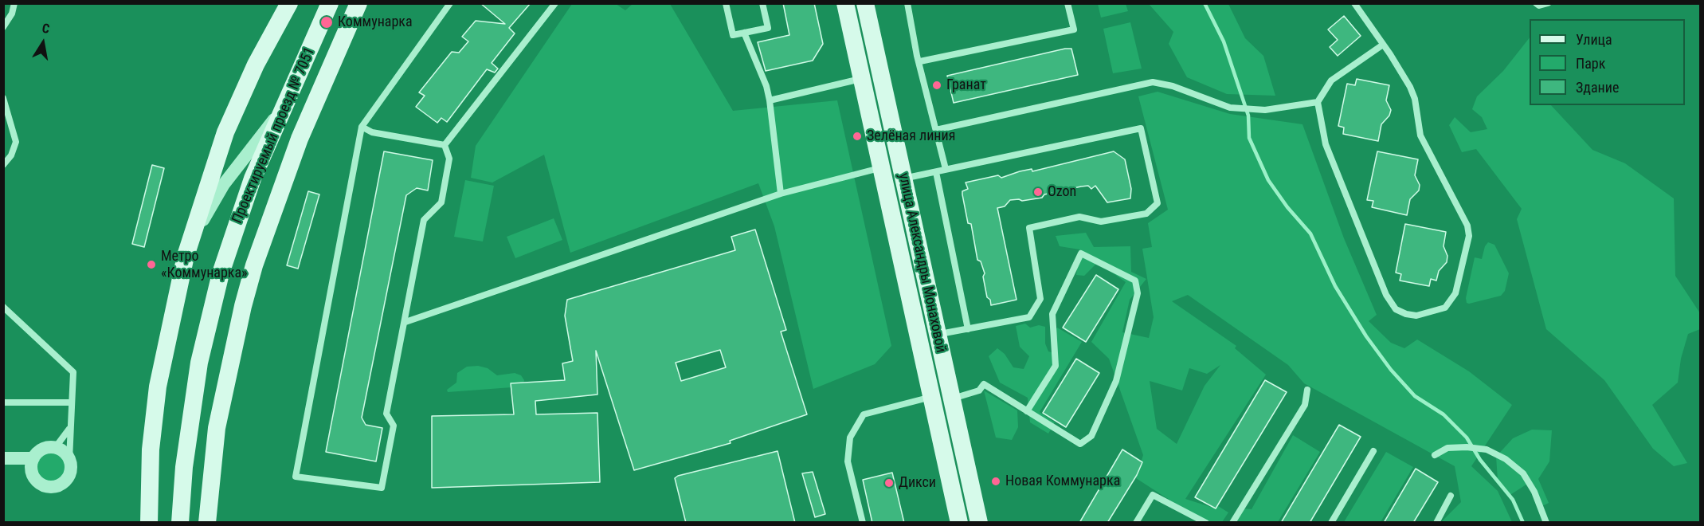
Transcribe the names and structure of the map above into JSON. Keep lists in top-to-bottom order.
{
  "streets": {
    "main road": ["Проектируемый проезд № 7051", "улица Александры Монаховой"]
  },
  "places": [
    "Коммунарка",
    "Гранат",
    "Зелёная линия",
    "Ozon",
    "Метро «Коммунарка»",
    "Новая Коммунарка",
    "Дикси"
  ],
  "legend": ["Улица", "Парк", "Здание"],
  "north": "top"
}
